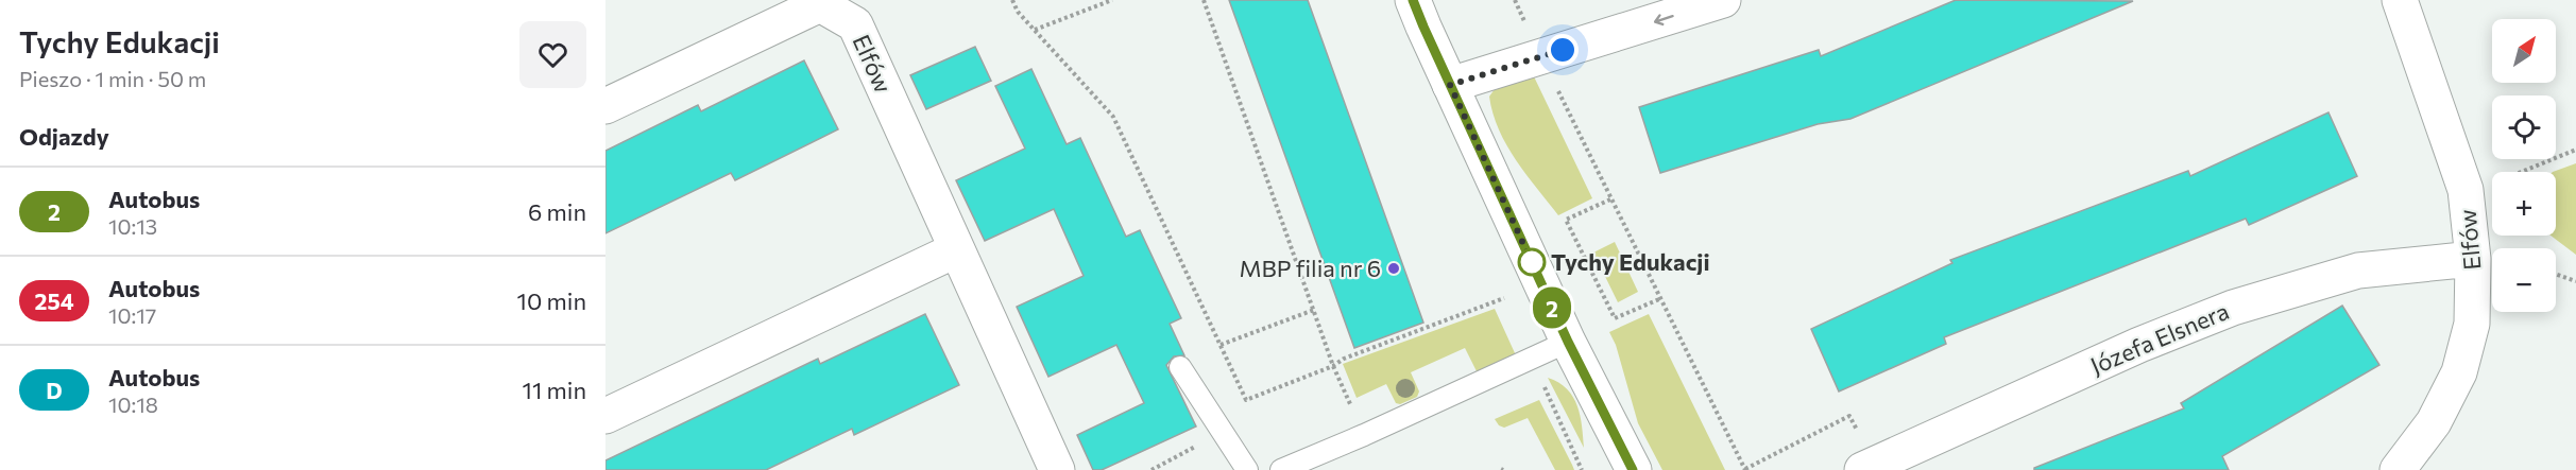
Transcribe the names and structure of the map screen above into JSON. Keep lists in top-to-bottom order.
{
  "streets": {
    "street": ["Elfów", "Józefa Elsnera"]
  },
  "crossings": [
    ["Elfów", "Józefa Elsnera"]
  ],
  "places": ["Tychy Edukacji", "MBP filia nr 6"],
  "lines": ["bus line 2"],
  "north": "top right",
  "page": {
    "heading": [
      ["Tychy Edukacji", "Pieszo · 1 min · 50 m"],
      "Odjazdy"
    ],
    "on_map": "2",
    "map_buttons": ["+", "−"],
    "list": [
      {
        "mark": "2",
        "name": "Autobus",
        "note": "10:13",
        "value": "6 min"
      },
      {
        "mark": "254",
        "name": "Autobus",
        "note": "10:17",
        "value": "10 min"
      },
      {
        "mark": "D",
        "name": "Autobus",
        "note": "10:18",
        "value": "11 min"
      }
    ]
  }
}
